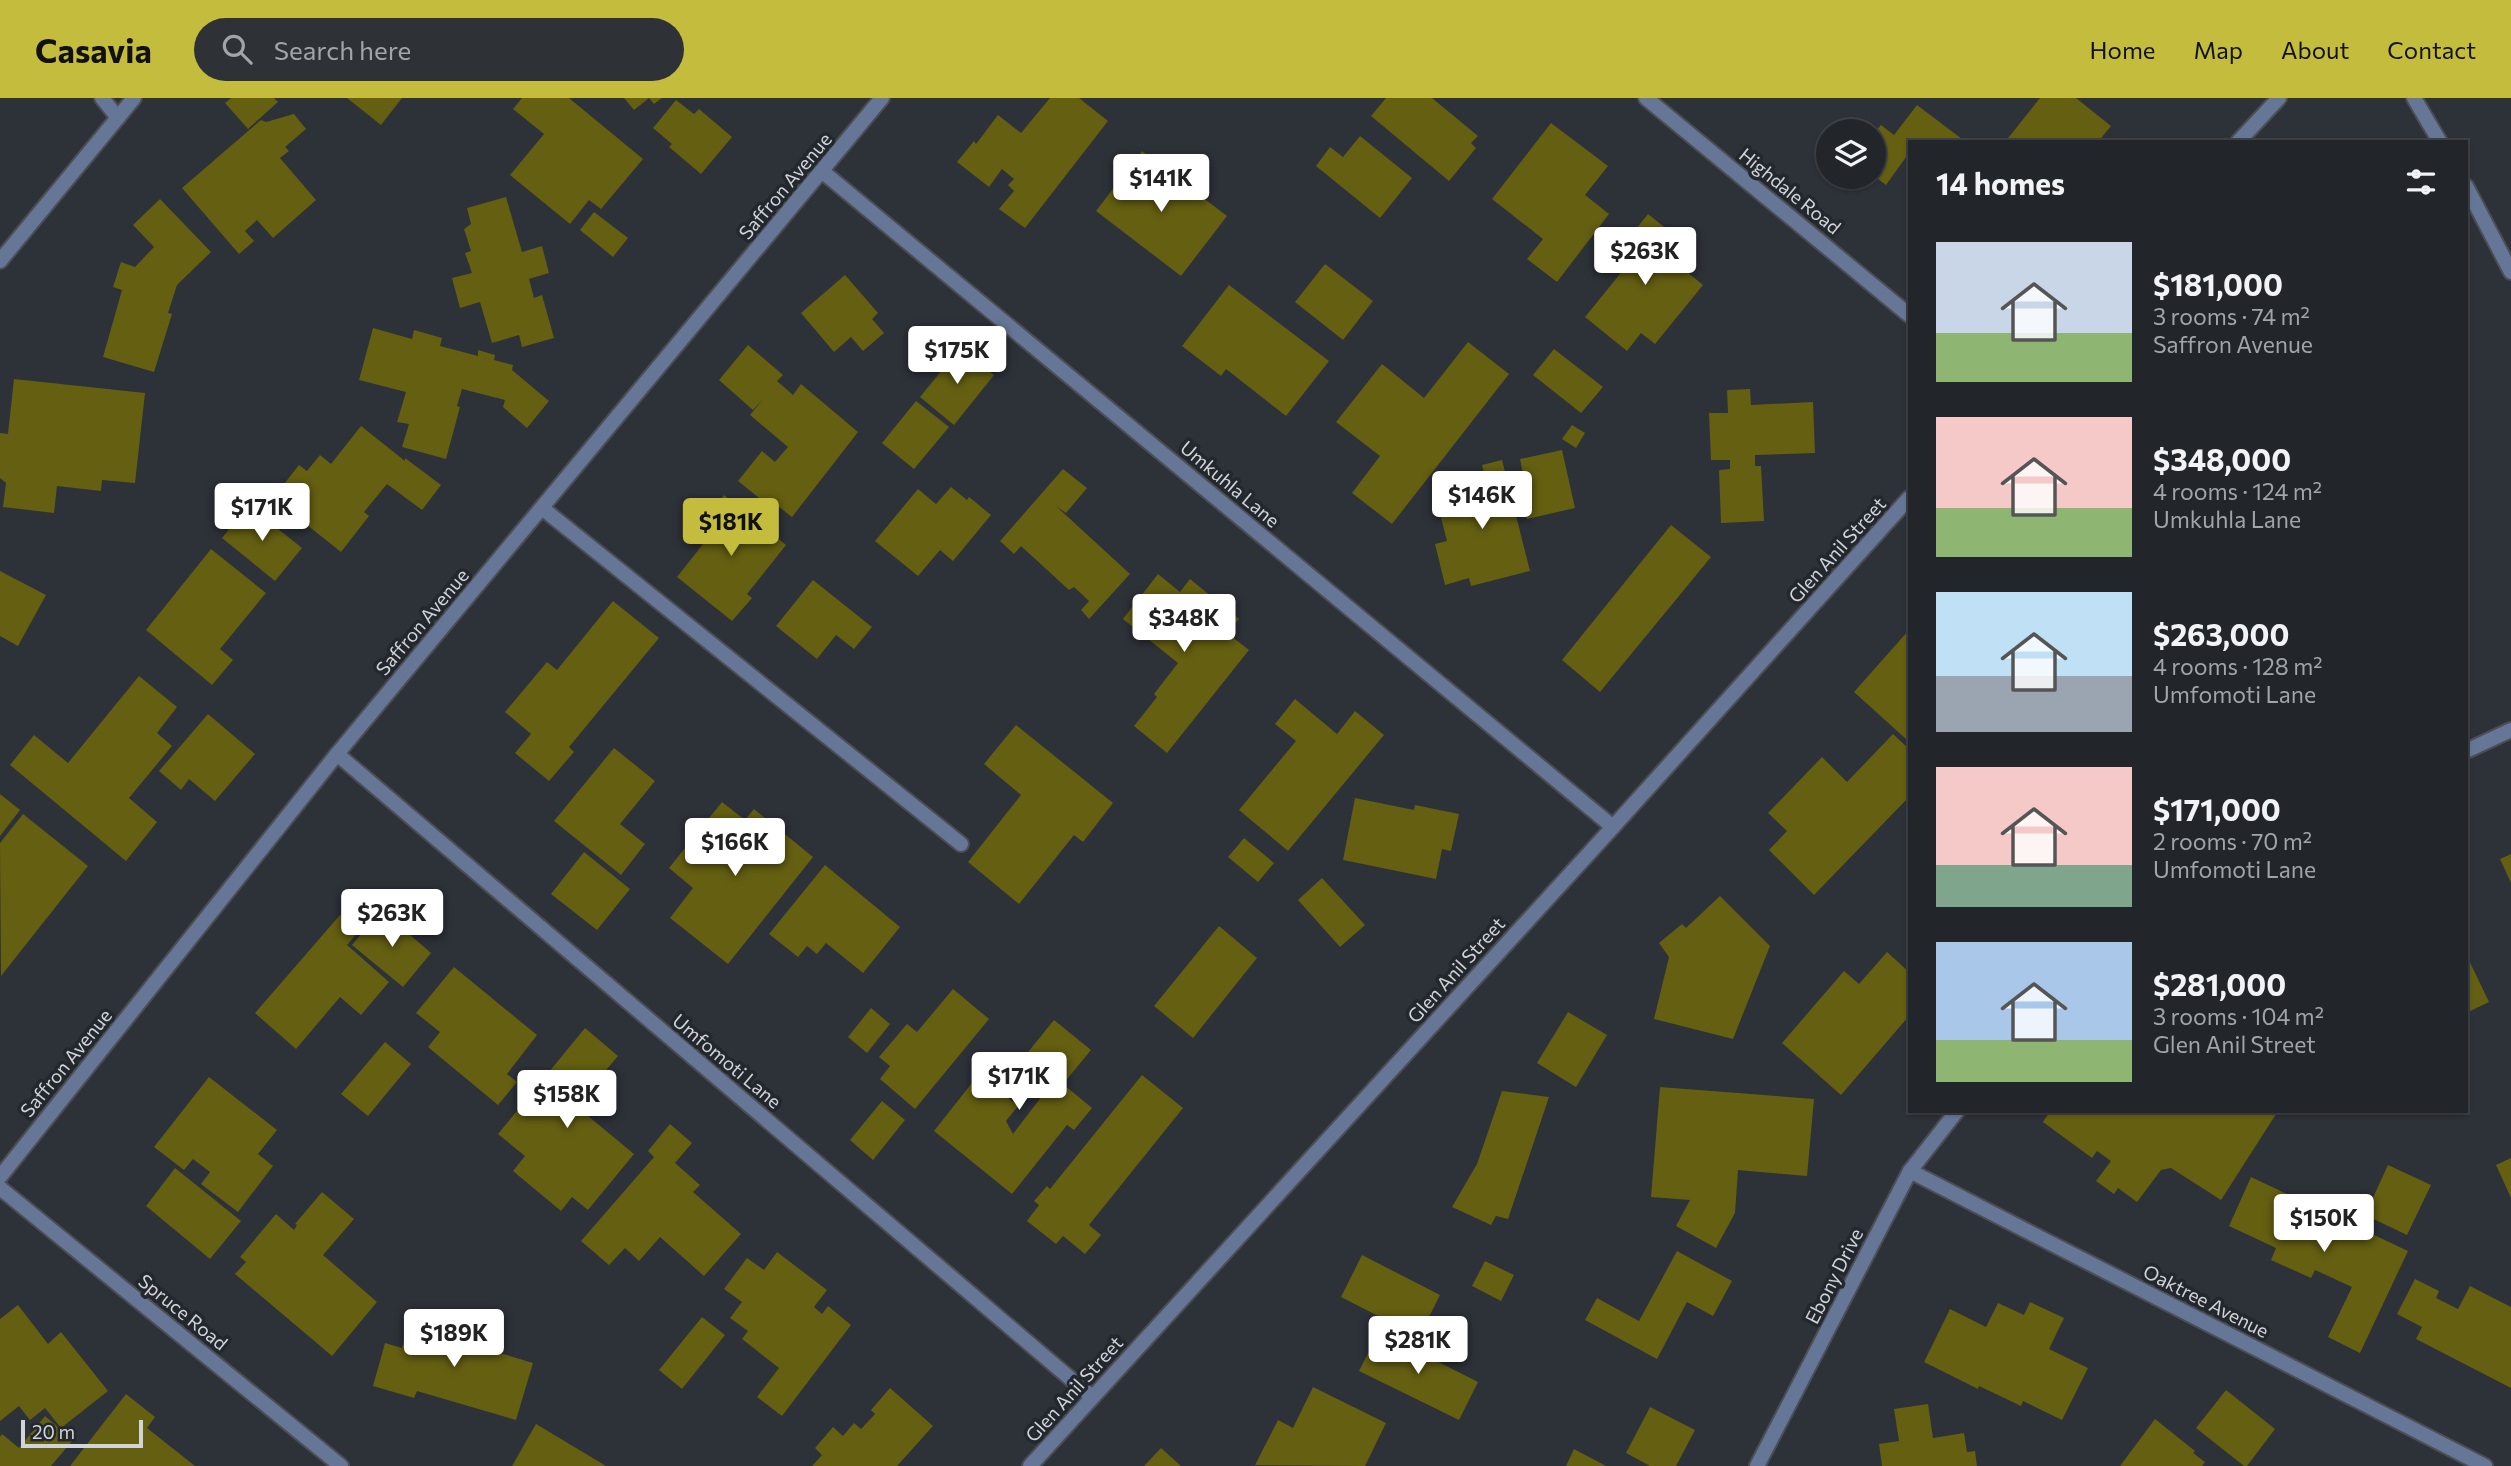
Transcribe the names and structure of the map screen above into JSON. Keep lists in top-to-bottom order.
{
  "streets": {
    "street": [
      "Saffron Avenue",
      "Highdale Road",
      "Umkuhla Lane",
      "Glen Anil Street",
      "Umfomoti Lane",
      "Ebony Drive",
      "Oaktree Avenue",
      "Spruce Road"
    ]
  },
  "crossings": [
    ["Saffron Avenue", "Umkuhla Lane"],
    ["Saffron Avenue", "Umfomoti Lane"],
    ["Umkuhla Lane", "Glen Anil Street"],
    ["Glen Anil Street", "Umfomoti Lane"],
    ["Ebony Drive", "Oaktree Avenue"]
  ],
  "scale_bar": "20 m",
  "page": {
    "header": "Casavia",
    "search": "Search here",
    "nav": [
      "Home",
      "Map",
      "About",
      "Contact"
    ],
    "heading": "14 homes",
    "price": [
      "$141K",
      "$263K",
      "$175K",
      "$146K",
      "$171K",
      "$181K",
      "$348K",
      "$166K",
      "$263K",
      "$171K",
      "$158K",
      "$150K",
      "$189K",
      "$281K"
    ],
    "list": [
      {
        "name": "$181,000",
        "note": "3 rooms · 74 m² · Saffron Avenue"
      },
      {
        "name": "$348,000",
        "note": "4 rooms · 124 m² · Umkuhla Lane"
      },
      {
        "name": "$263,000",
        "note": "4 rooms · 128 m² · Umfomoti Lane"
      },
      {
        "name": "$171,000",
        "note": "2 rooms · 70 m² · Umfomoti Lane"
      },
      {
        "name": "$281,000",
        "note": "3 rooms · 104 m² · Glen Anil Street"
      }
    ],
    "scale": "20 m"
  }
}
